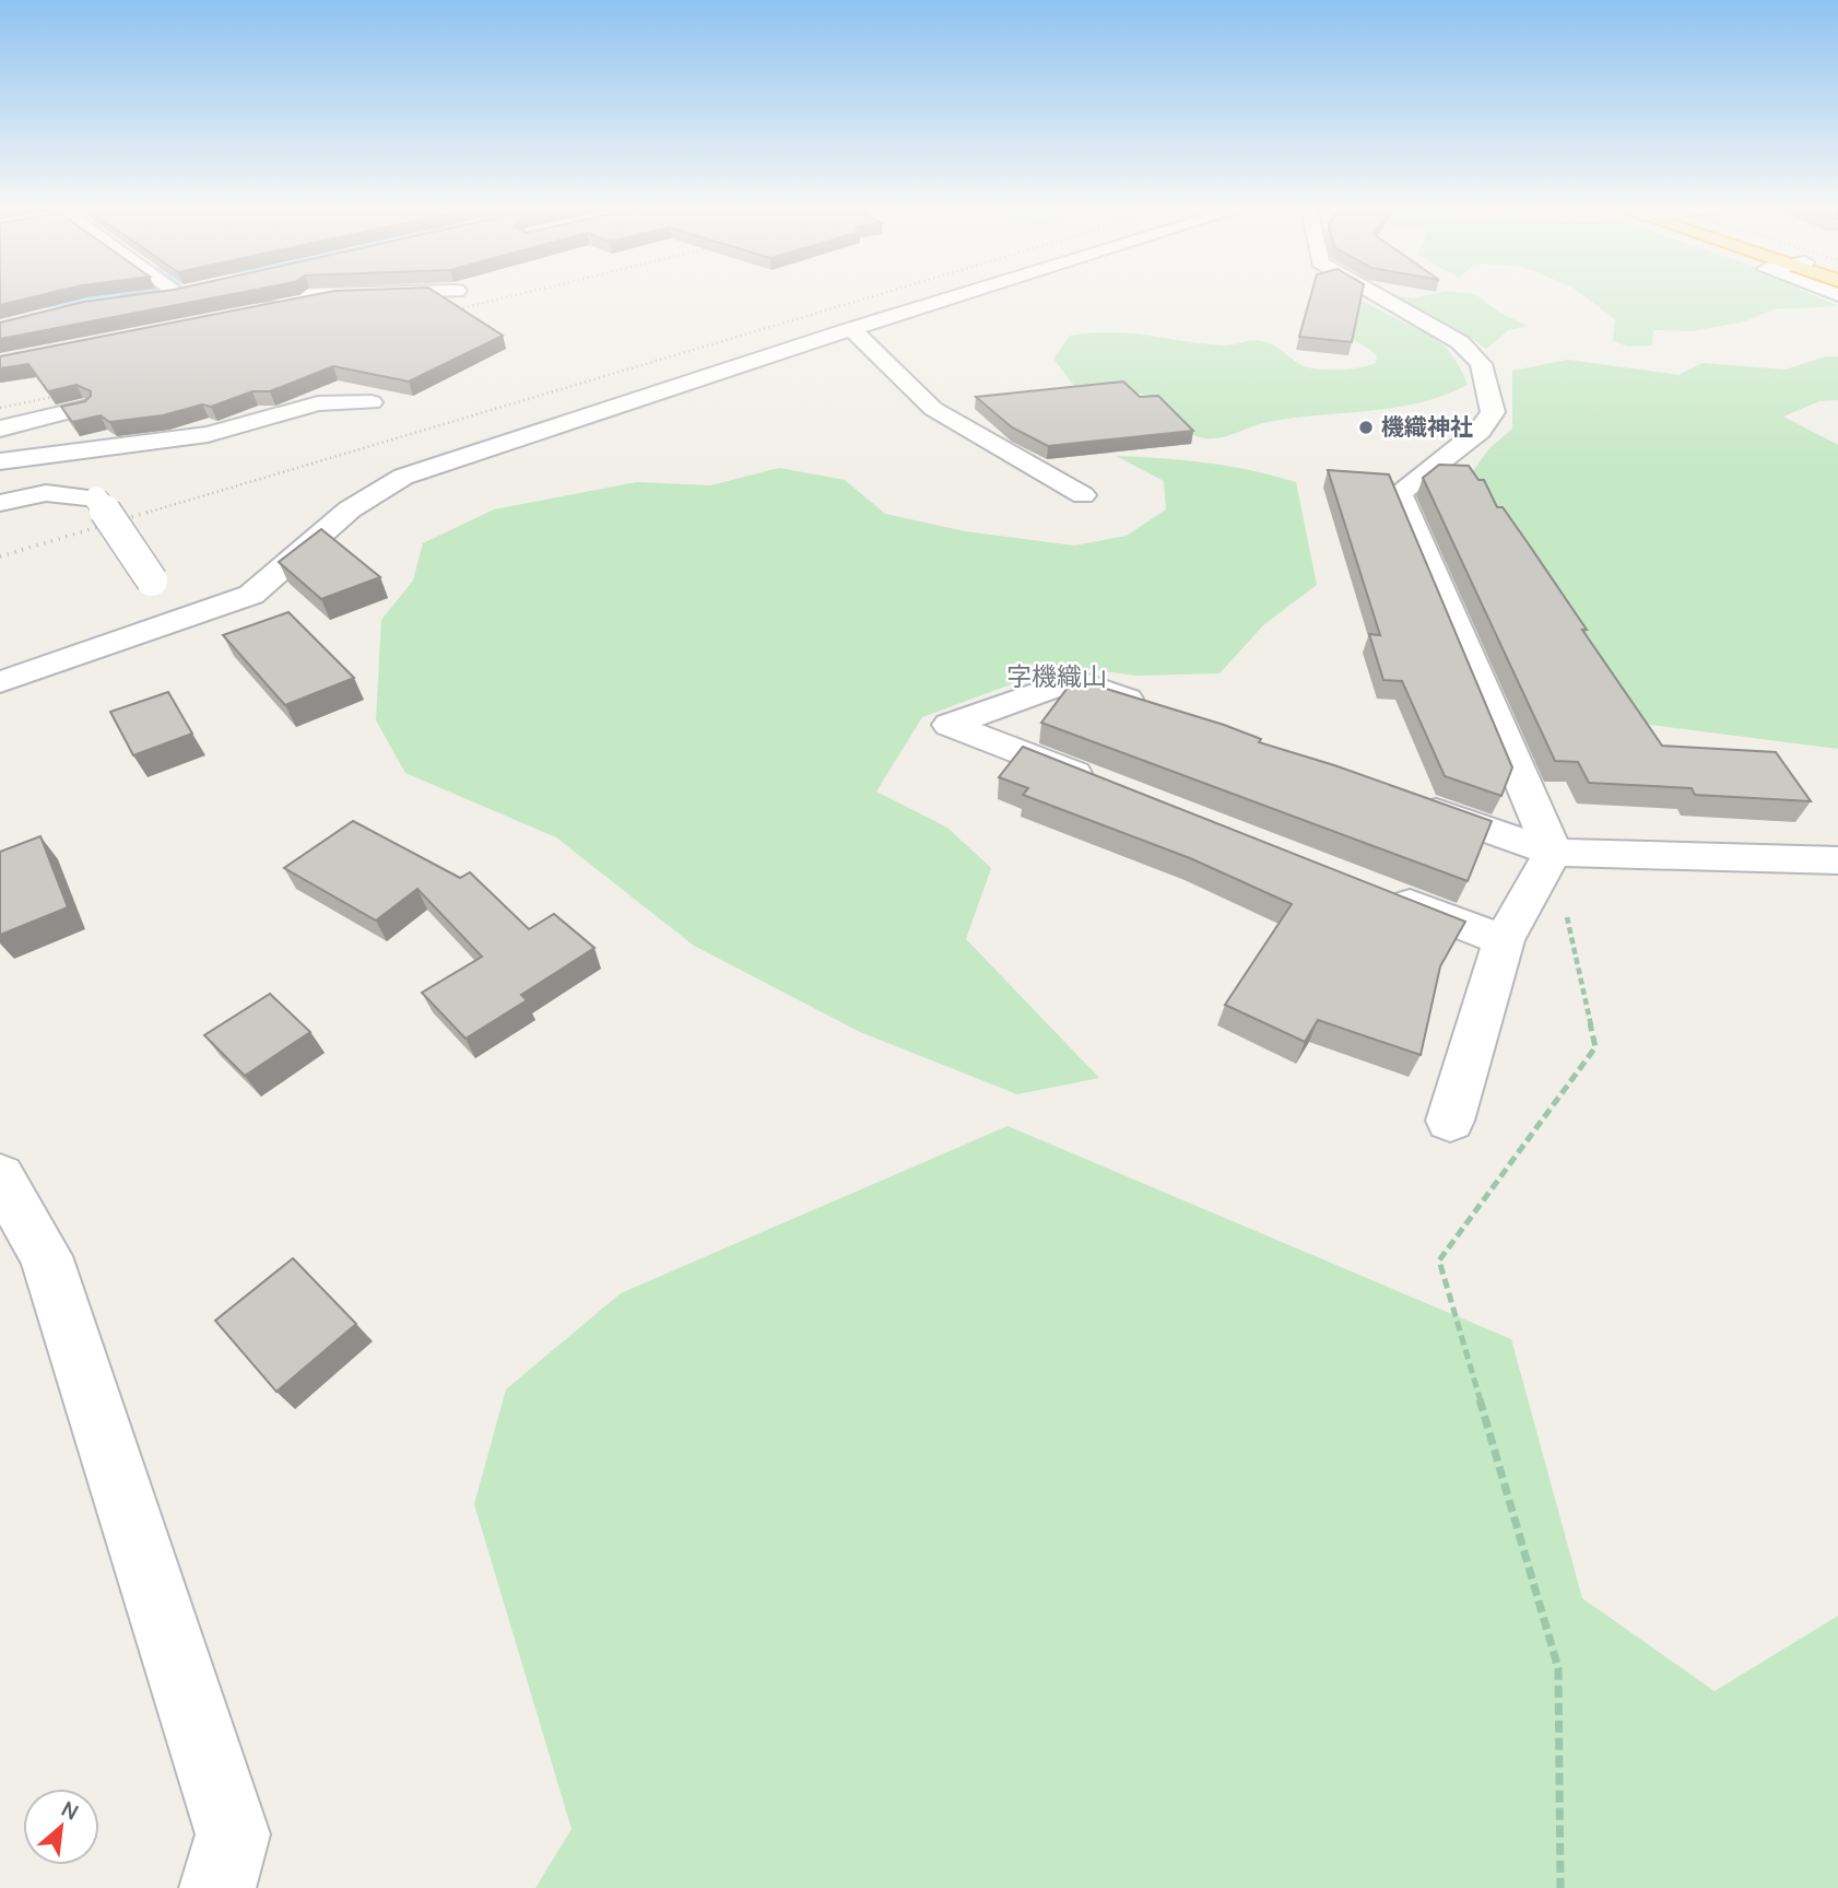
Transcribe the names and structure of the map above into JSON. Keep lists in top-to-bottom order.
{
  "districts": ["字機織山"],
  "places": ["機織神社"],
  "north": "top right"
}
